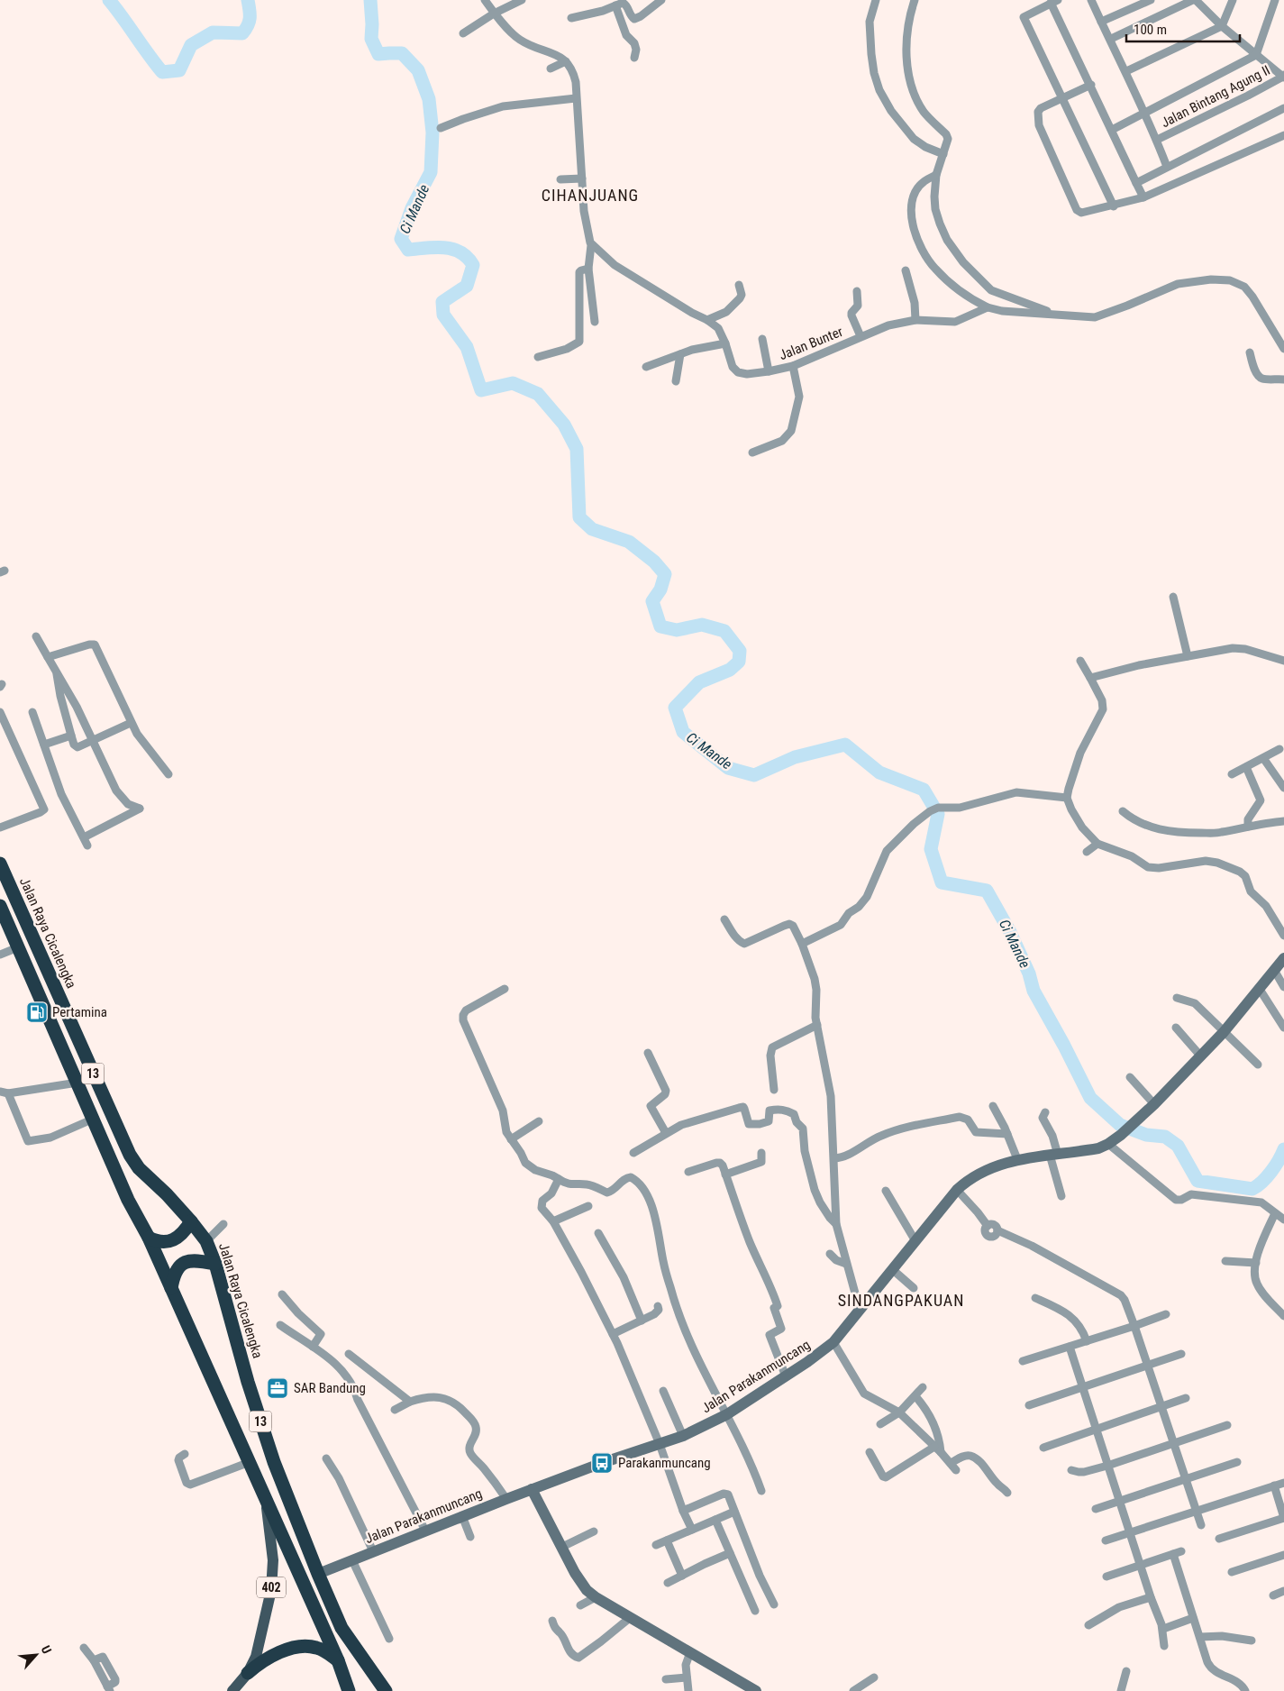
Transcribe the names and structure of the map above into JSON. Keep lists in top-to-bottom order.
{
  "streets": {
    "highway": ["Jalan Raya Cicalengka", "13", "402"],
    "main road": ["Jalan Parakanmuncang"],
    "street": ["Jalan Bintang Agung II", "Jalan Bunter"]
  },
  "crossings": [
    ["Jalan Raya Cicalengka", "Jalan Parakanmuncang"],
    ["13", "402"]
  ],
  "districts": ["CIHANJUANG", "SINDANGPAKUAN"],
  "water": ["Ci Mande"],
  "places": {
    "fuel station": ["Pertamina"],
    "office": ["SAR Bandung"],
    "bus stop": ["Parakanmuncang"]
  },
  "scale_bar": "100 m",
  "north": "top right"
}
